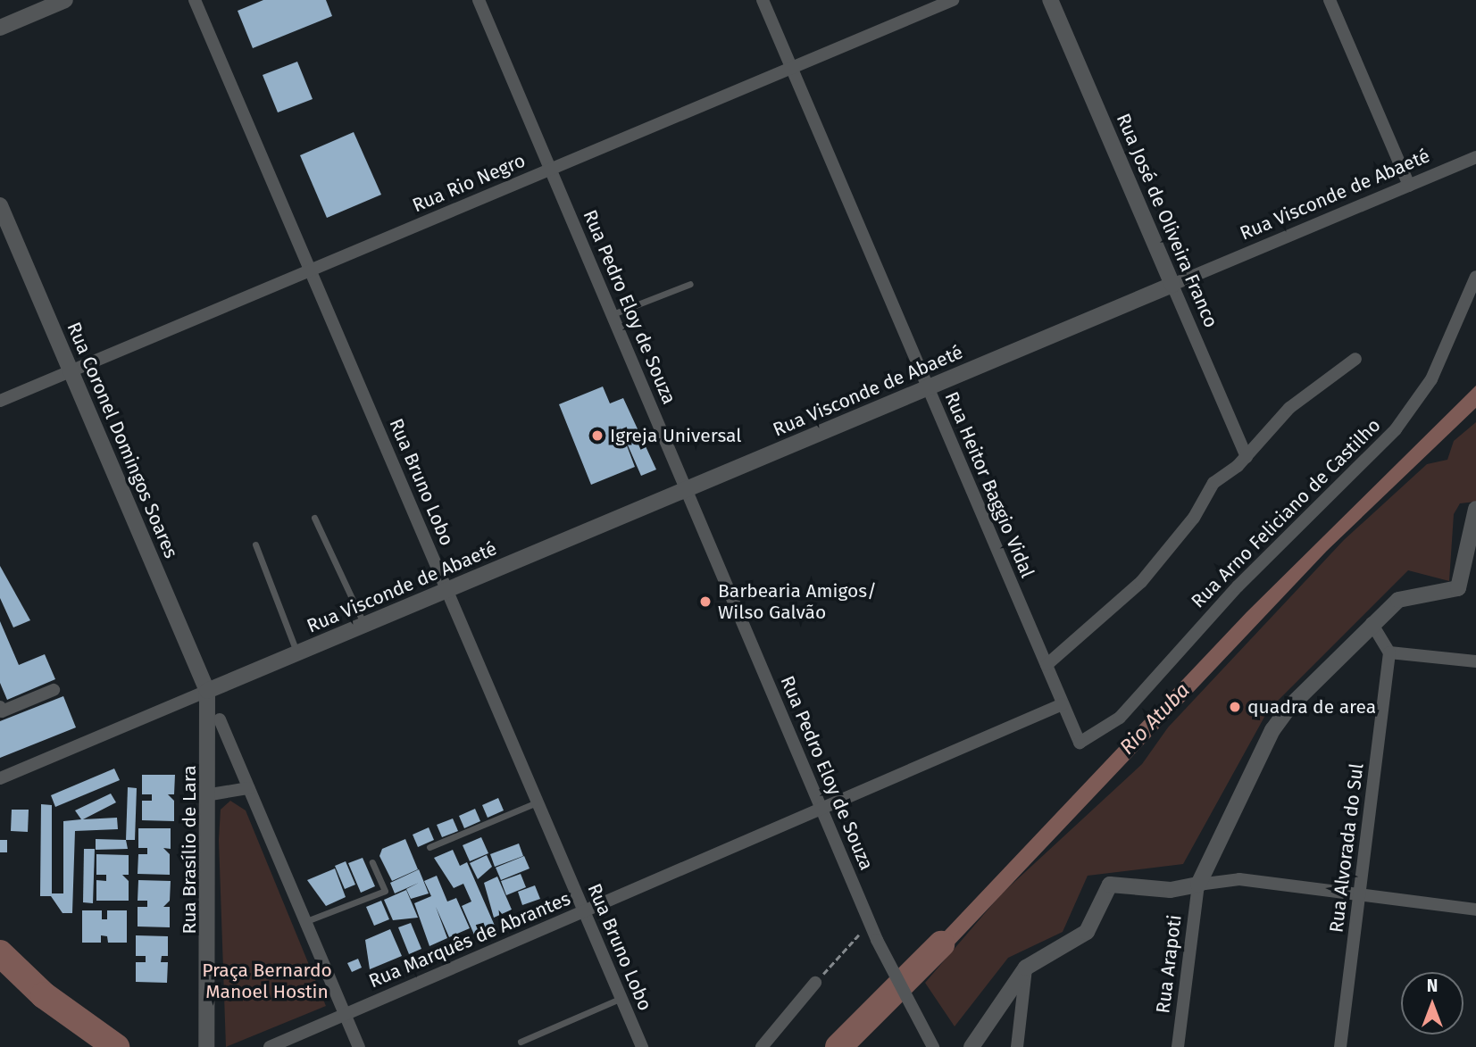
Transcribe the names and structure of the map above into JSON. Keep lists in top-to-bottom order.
{
  "streets": {
    "street": [
      "Rua Rio Negro",
      "Rua Visconde de Abaeté",
      "Rua José de Oliveira Franco",
      "Rua Pedro Eloy de Souza",
      "Rua Coronel Domingos Soares",
      "Rua Bruno Lobo",
      "Rua Heitor Baggio Vidal",
      "Rua Arno Feliciano de Castilho",
      "Rua Alvorada do Sul",
      "Rua Brasílio de Lara",
      "Rua Marquês de Abrantes",
      "Rua Arapoti"
    ]
  },
  "crossings": [
    ["Rua Rio Negro", "Rua Pedro Eloy de Souza"],
    ["Rua Rio Negro", "Rua Coronel Domingos Soares"],
    ["Rua Rio Negro", "Rua Bruno Lobo"],
    ["Rua Rio Negro", "Rua Heitor Baggio Vidal"],
    ["Rua Visconde de Abaeté", "Rua José de Oliveira Franco"],
    ["Rua Visconde de Abaeté", "Rua Pedro Eloy de Souza"],
    ["Rua Visconde de Abaeté", "Rua Coronel Domingos Soares"],
    ["Rua Visconde de Abaeté", "Rua Bruno Lobo"],
    ["Rua Visconde de Abaeté", "Rua Heitor Baggio Vidal"],
    ["Rua Visconde de Abaeté", "Rua Brasílio de Lara"],
    ["Rua Pedro Eloy de Souza", "Rua Marquês de Abrantes"],
    ["Rua Coronel Domingos Soares", "Rua Brasílio de Lara"],
    ["Rua Bruno Lobo", "Rua Marquês de Abrantes"],
    ["Rua Heitor Baggio Vidal", "Rua Arno Feliciano de Castilho"],
    ["Rua Heitor Baggio Vidal", "Rua Marquês de Abrantes"]
  ],
  "water": ["Rio Atuba"],
  "parks": ["Praça Bernardo Manoel Hostin"],
  "places": ["Igreja Universal", "Barbearia Amigos/ Wilso Galvão", "quadra de area"],
  "north": "top"
}
